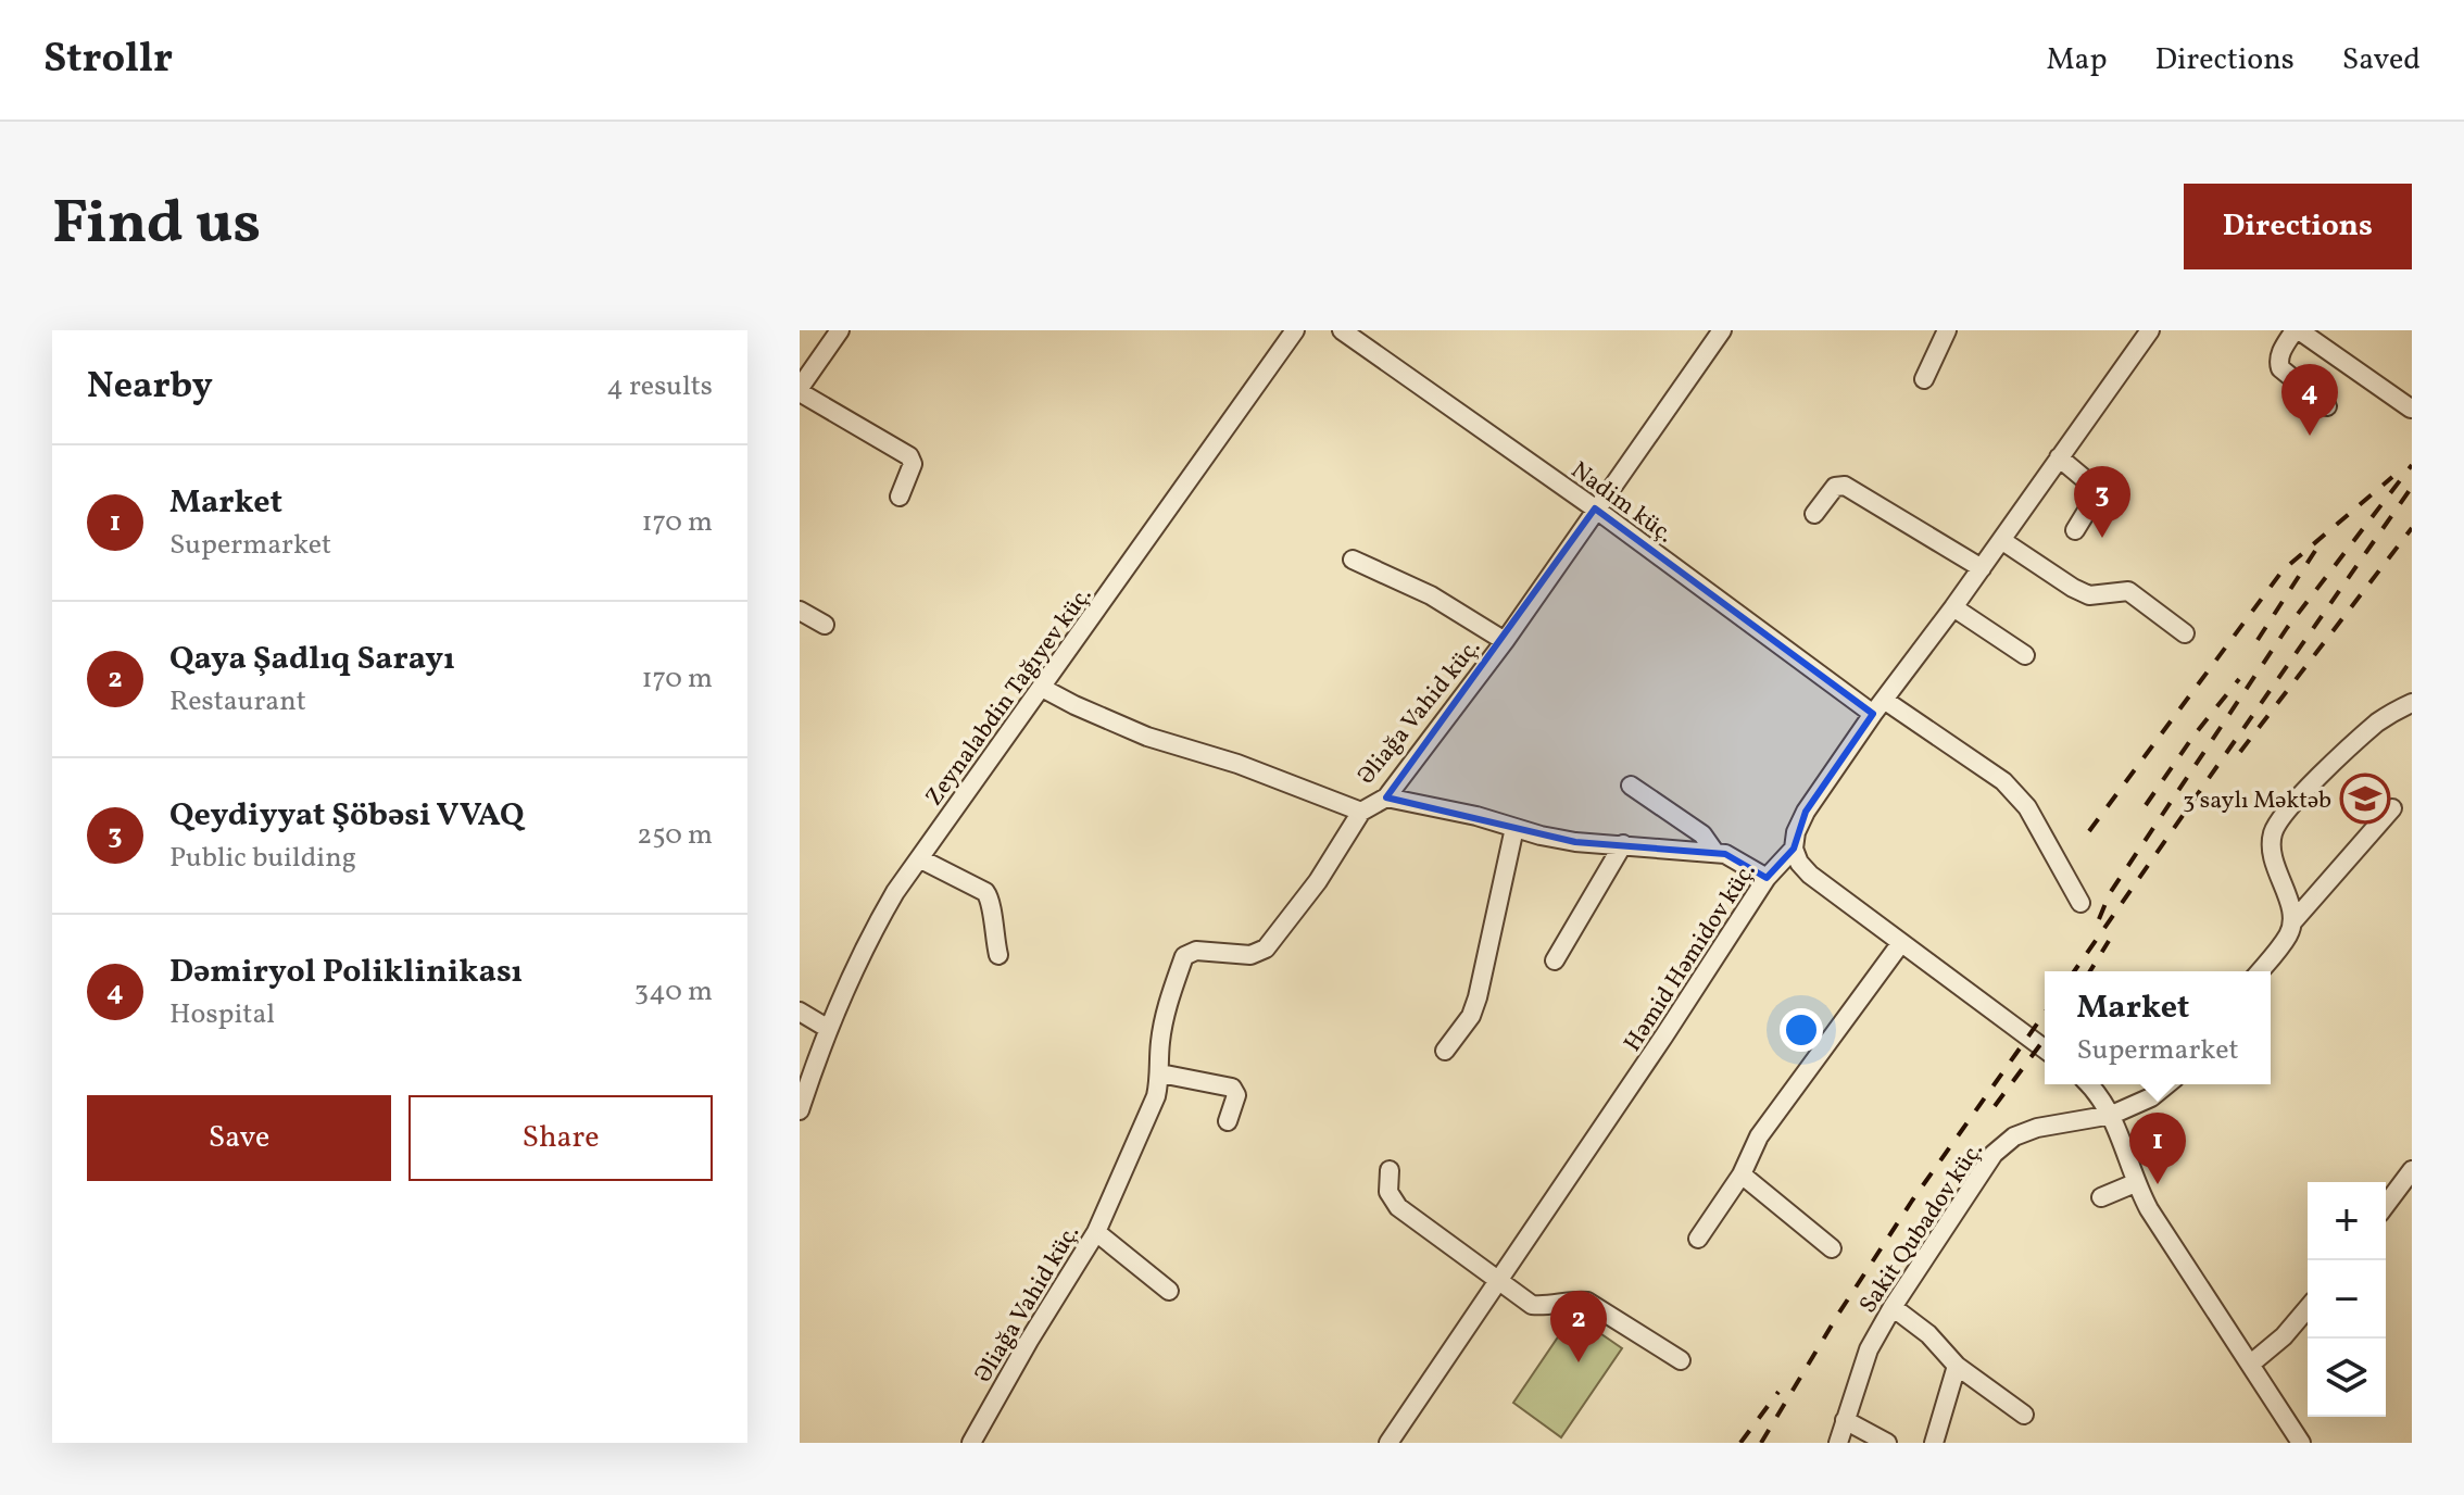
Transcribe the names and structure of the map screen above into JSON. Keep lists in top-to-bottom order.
{
  "streets": {
    "street": [
      "Nadim küç.",
      "Zeynalabdin Tağıyev küç.",
      "Əliağa Vahid küç.",
      "Həmid Həmidov küç.",
      "Sakit Qubadov küç."
    ]
  },
  "crossings": [
    ["Nadim küç.", "Əliağa Vahid küç."],
    ["Nadim küç.", "Həmid Həmidov küç."]
  ],
  "places": {
    "school or university": ["3 saylı Məktəb"]
  },
  "page": {
    "header": "Strollr",
    "nav": ["Map", "Directions", "Saved"],
    "title": "Find us",
    "buttons": [
      "Directions",
      ["Save", "Share"]
    ],
    "heading": ["Nearby", "4 results"],
    "pins": [
      "4",
      "3",
      "1",
      "2"
    ],
    "list": [
      {
        "mark": "1",
        "name": "Market",
        "note": "Supermarket",
        "value": "170 m"
      },
      {
        "mark": "2",
        "name": "Qaya Şadlıq Sarayı",
        "note": "Restaurant",
        "value": "170 m"
      },
      {
        "mark": "3",
        "name": "Qeydiyyat Şöbəsi VVAQ",
        "note": "Public building",
        "value": "250 m"
      },
      {
        "mark": "4",
        "name": "Dəmiryol Poliklinikası",
        "note": "Hospital",
        "value": "340 m"
      }
    ],
    "popup": ["Market", "Supermarket"],
    "map_buttons": ["+", "−"]
  }
}
